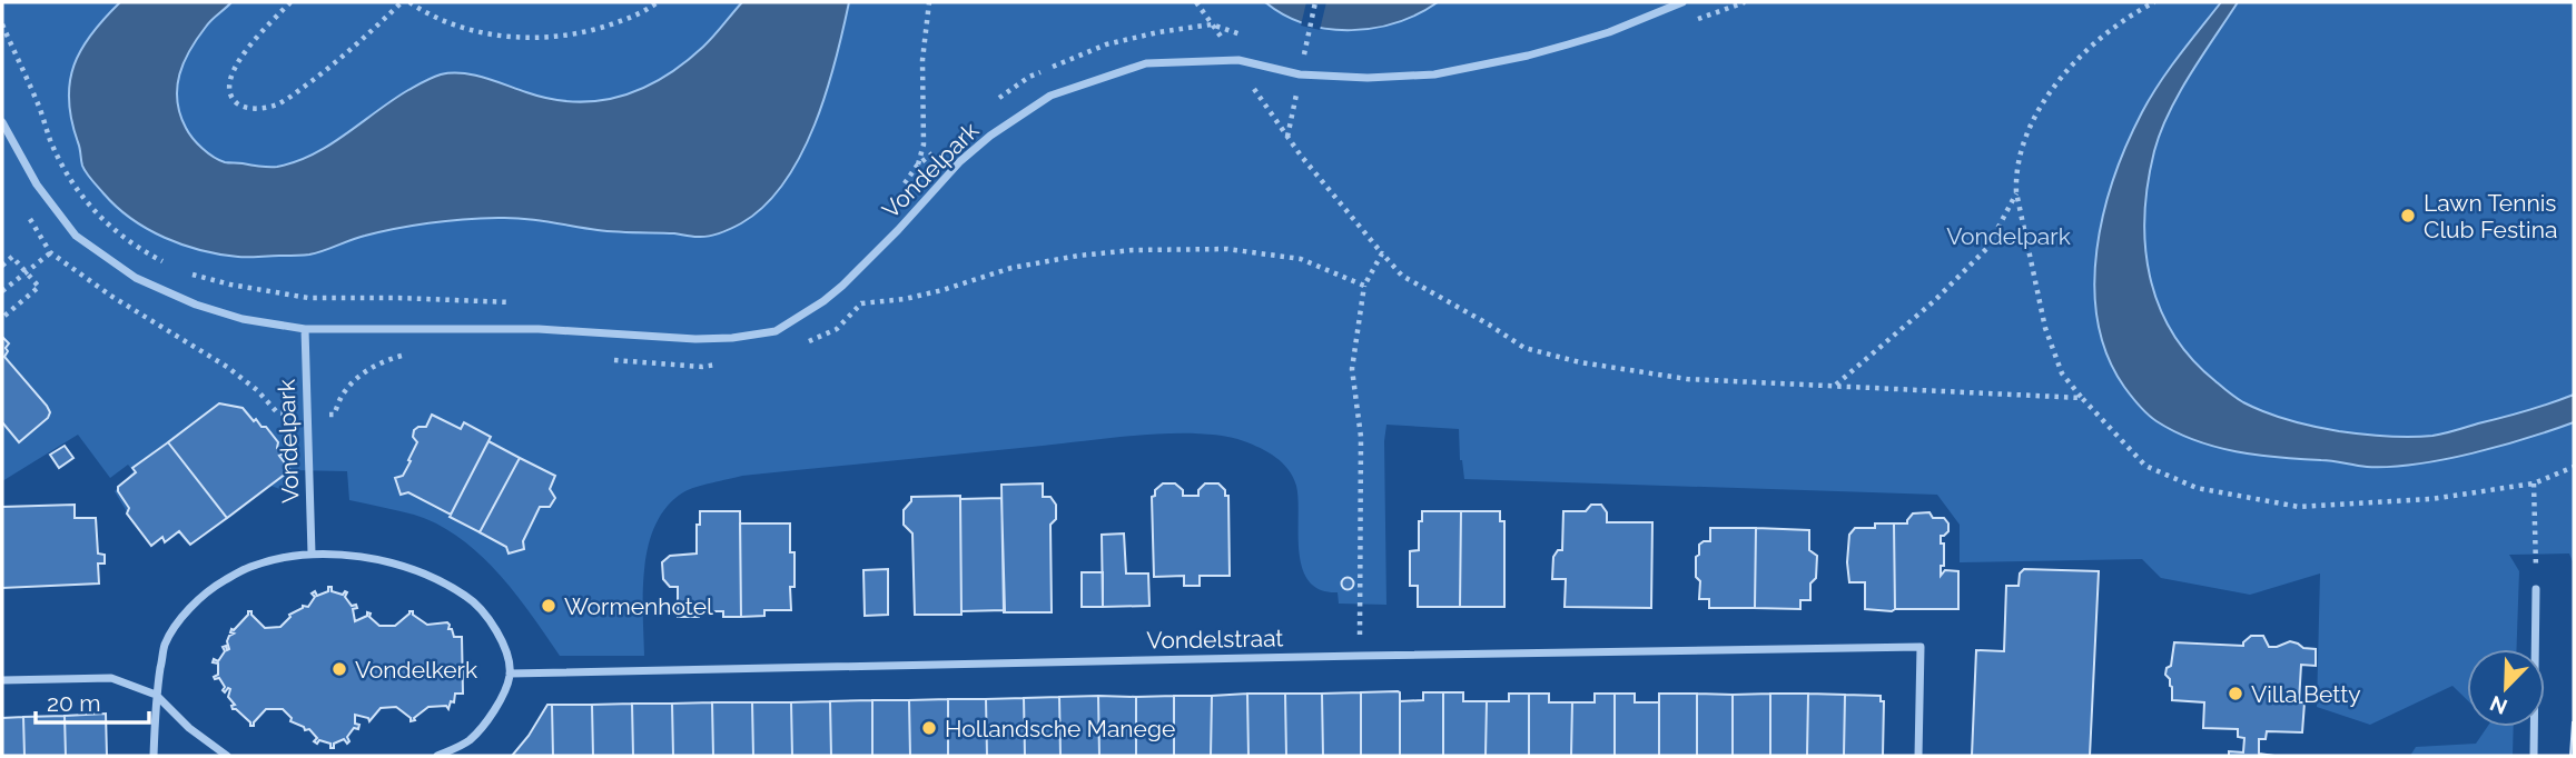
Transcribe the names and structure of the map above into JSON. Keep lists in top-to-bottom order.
{
  "streets": {
    "street": ["Vondelpark", "Vondelstraat"]
  },
  "parks": ["Vondelpark"],
  "places": [
    "Lawn Tennis Club Festina",
    "Wormenhotel",
    "Vondelkerk",
    "Villa Betty",
    "Hollandsche Manege"
  ],
  "scale_bar": "20 m",
  "north": "bottom left"
}
